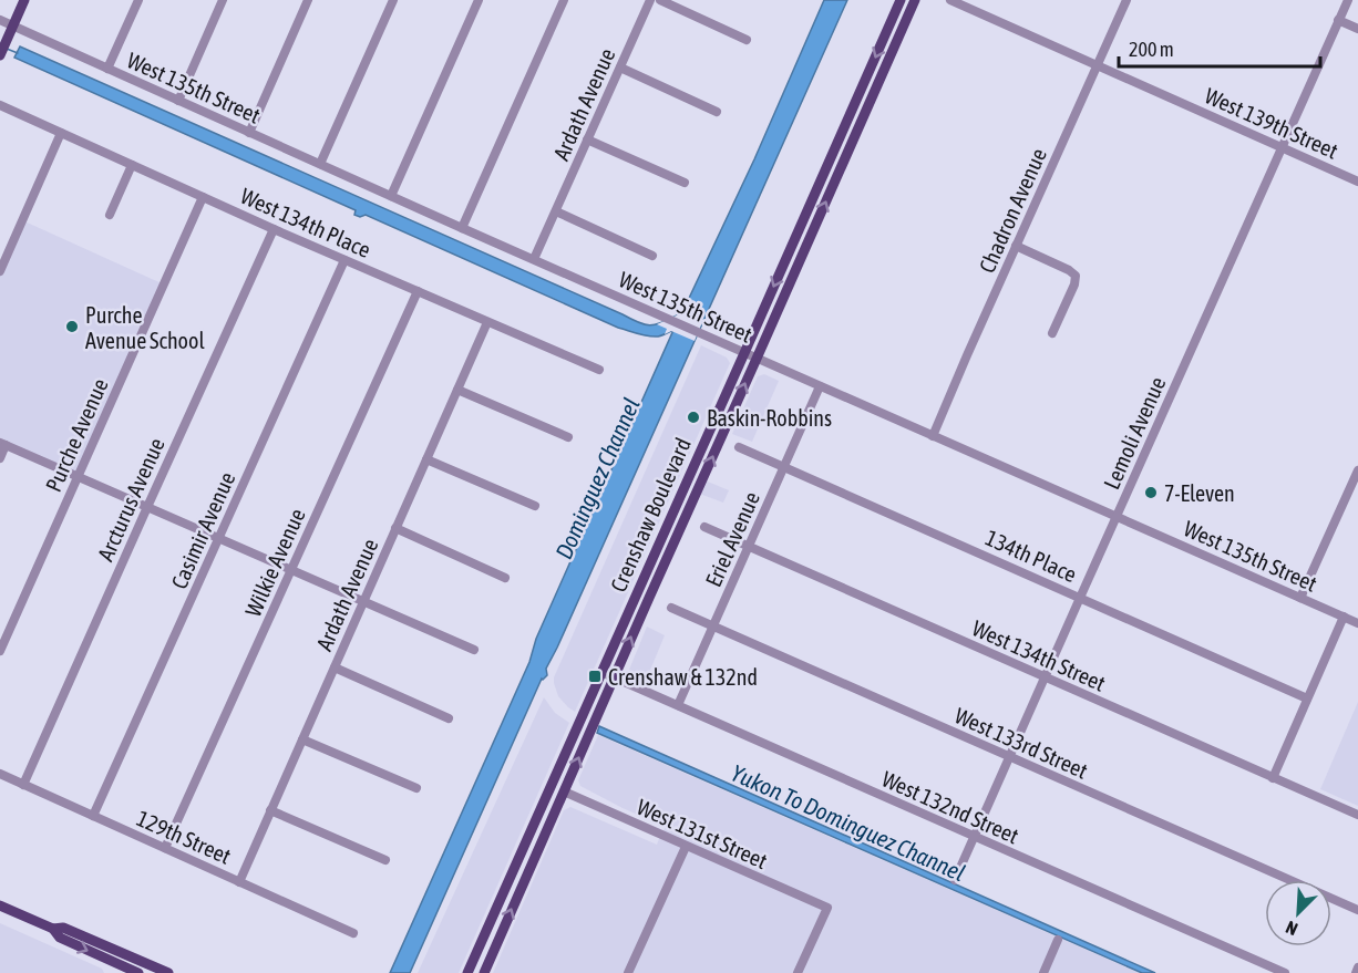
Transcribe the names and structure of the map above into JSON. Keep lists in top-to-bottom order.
{
  "streets": {
    "main road": ["Crenshaw Boulevard"],
    "street": [
      "West 135th Street",
      "Ardath Avenue",
      "West 139th Street",
      "Chadron Avenue",
      "West 134th Place",
      "Lemoli Avenue",
      "Purche Avenue",
      "Arcturus Avenue",
      "Casimir Avenue",
      "Eriel Avenue",
      "134th Place",
      "Wilkie Avenue",
      "West 134th Street",
      "West 133rd Street",
      "West 132nd Street",
      "West 131st Street",
      "129th Street"
    ]
  },
  "crossings": [
    ["West 135th Street", "Ardath Avenue"],
    ["West 135th Street", "Chadron Avenue"],
    ["West 135th Street", "Lemoli Avenue"],
    ["West 135th Street", "Crenshaw Boulevard"],
    ["West 135th Street", "Eriel Avenue"],
    ["Ardath Avenue", "West 134th Place"],
    ["Ardath Avenue", "129th Street"],
    ["West 139th Street", "Chadron Avenue"],
    ["West 139th Street", "Lemoli Avenue"],
    ["West 134th Place", "Purche Avenue"],
    ["West 134th Place", "Arcturus Avenue"],
    ["West 134th Place", "Casimir Avenue"],
    ["West 134th Place", "Wilkie Avenue"],
    ["Lemoli Avenue", "134th Place"],
    ["Lemoli Avenue", "West 134th Street"],
    ["Lemoli Avenue", "West 133rd Street"],
    ["Lemoli Avenue", "West 132nd Street"],
    ["Arcturus Avenue", "129th Street"],
    ["Crenshaw Boulevard", "West 132nd Street"],
    ["Crenshaw Boulevard", "West 131st Street"],
    ["Casimir Avenue", "129th Street"],
    ["Eriel Avenue", "134th Place"],
    ["Eriel Avenue", "West 134th Street"],
    ["Eriel Avenue", "West 133rd Street"],
    ["Eriel Avenue", "West 132nd Street"],
    ["Wilkie Avenue", "129th Street"]
  ],
  "water": ["Dominguez Channel", "Yukon To Dominguez Channel"],
  "places": {
    "other": ["Purche Avenue School", "Baskin-Robbins", "7-Eleven"],
    "transit": ["Crenshaw & 132nd"]
  },
  "scale_bar": "200 m",
  "north": "bottom left"
}
